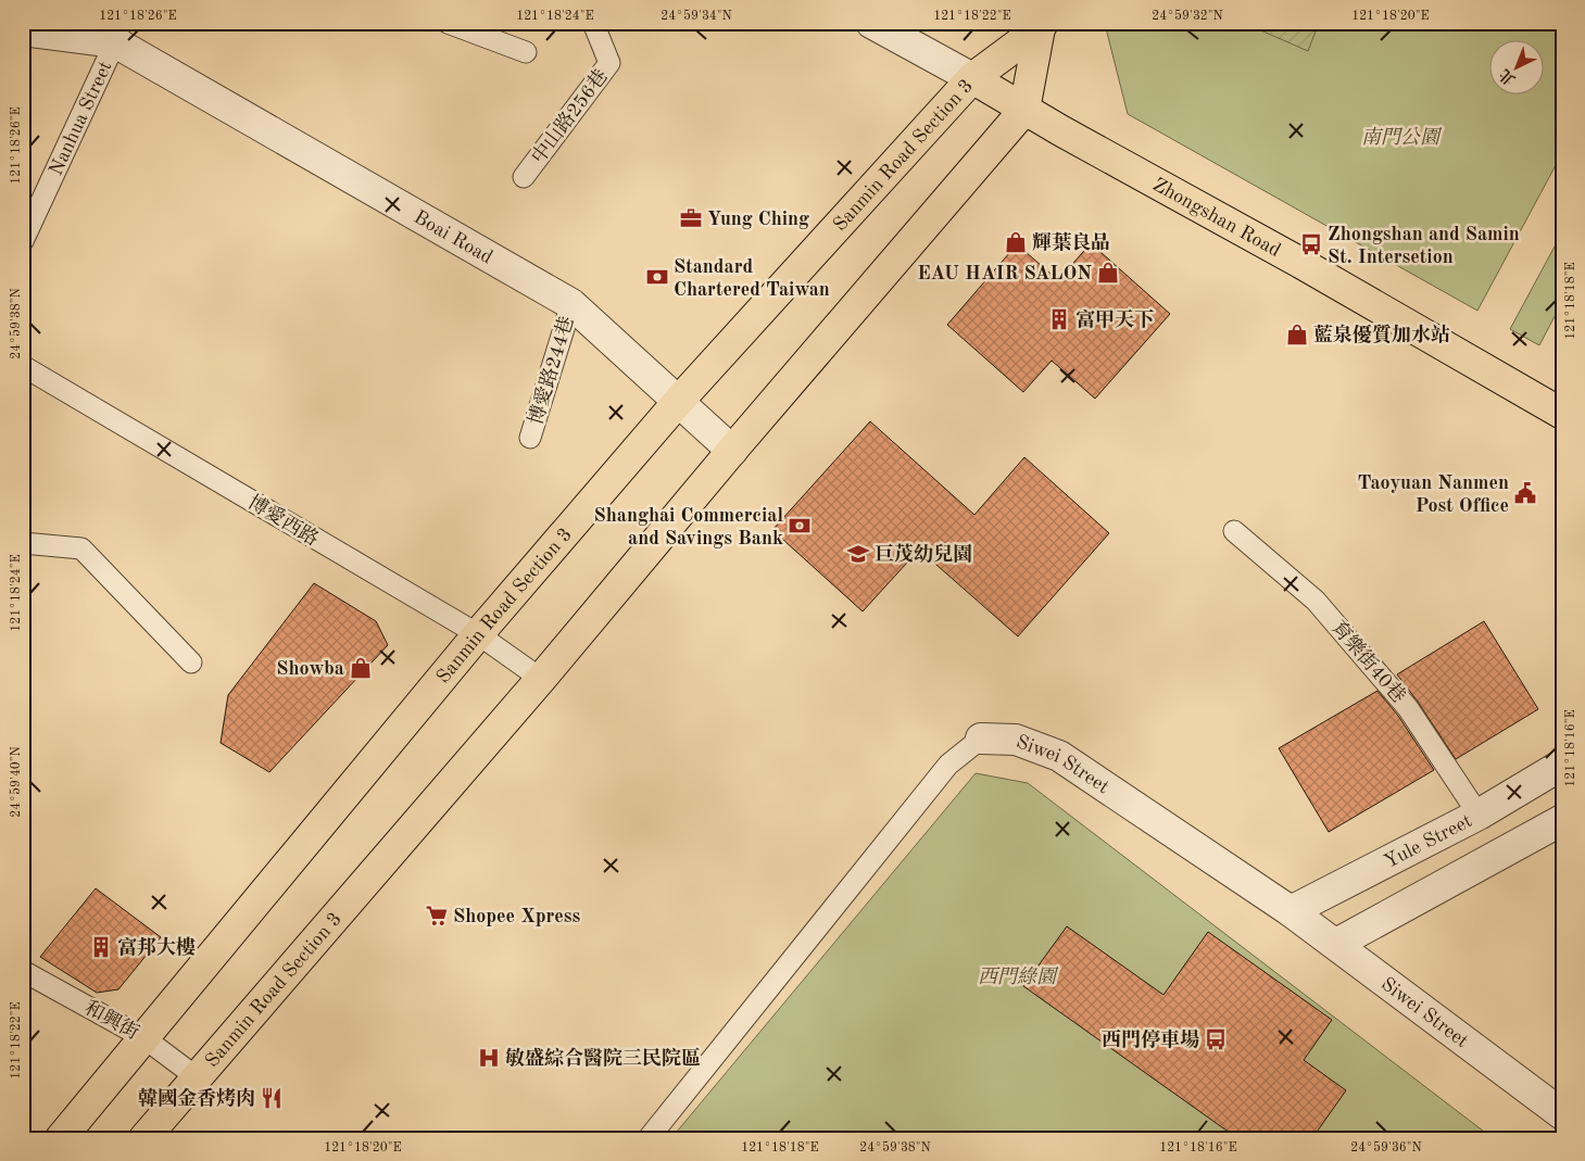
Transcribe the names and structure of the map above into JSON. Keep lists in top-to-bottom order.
{
  "streets": {
    "main road": ["Sanmin Road Section 3", "Zhongshan Road"],
    "street": ["Boai Road", "Siwei Street", "Yule Street"],
    "lane": [
      "中山路256巷",
      "Nanhua Street",
      "博愛路244巷",
      "博愛西路",
      "育樂街40巷",
      "和興街"
    ]
  },
  "crossings": [
    ["Nanhua Street", "Boai Road"],
    ["Sanmin Road Section 3", "Zhongshan Road"],
    ["Sanmin Road Section 3", "Boai Road"],
    ["Sanmin Road Section 3", "博愛西路"],
    ["Sanmin Road Section 3", "和興街"],
    ["Boai Road", "博愛路244巷"],
    ["育樂街40巷", "Yule Street"],
    ["Siwei Street", "Yule Street"]
  ],
  "parks": ["南門公園", "西門綠園"],
  "places": {
    "office": ["Yung Ching"],
    "shop": [
      "輝葉良品",
      "EAU HAIR SALON",
      "藍泉優質加水站",
      "Showba"
    ],
    "bus stop": ["Zhongshan and Samin St. Intersetion", "西門停車場"],
    "bank": ["Standard Chartered Taiwan", "Shanghai Commercial and Savings Bank"],
    "building": ["富甲天下", "富邦大樓"],
    "public building": ["Taoyuan Nanmen Post Office"],
    "school or university": ["巨茂幼兒園"],
    "supermarket": ["Shopee Xpress"],
    "hospital": ["敏盛綜合醫院三民院區"],
    "restaurant": ["韓國金香烤肉"]
  },
  "north": "bottom left",
  "coordinates": [
    "121°18'26\"E",
    "121°18'24\"E",
    "24°59'34\"N",
    "121°18'22\"E",
    "24°59'32\"N",
    "121°18'20\"E",
    "121°18'18\"E",
    "24°59'38\"N",
    "121°18'16\"E",
    "24°59'40\"N",
    "24°59'36\"N"
  ]
}
